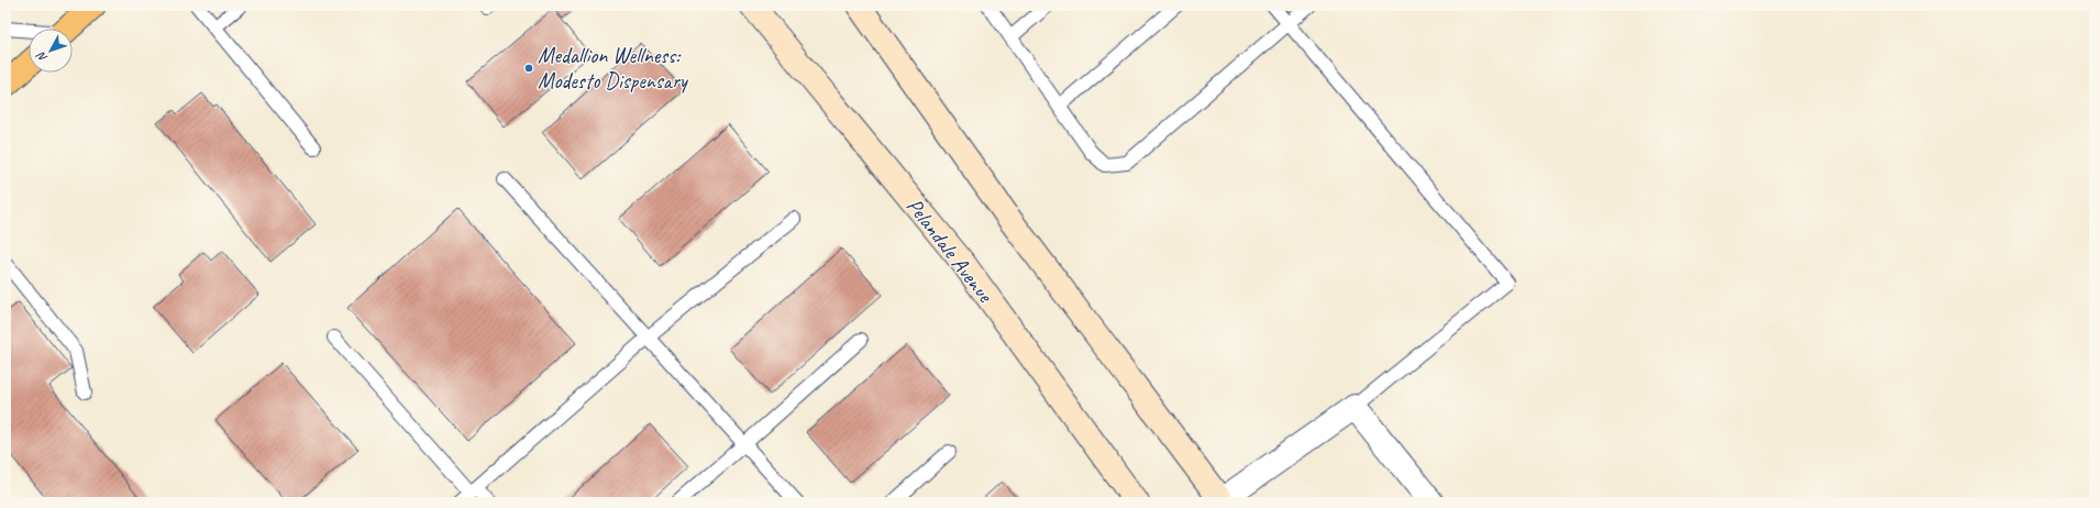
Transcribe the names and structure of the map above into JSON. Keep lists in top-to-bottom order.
{
  "streets": {
    "main road": ["Pelandale Avenue"]
  },
  "places": ["Medallion Wellness: Modesto Dispensary"],
  "north": "bottom left"
}
